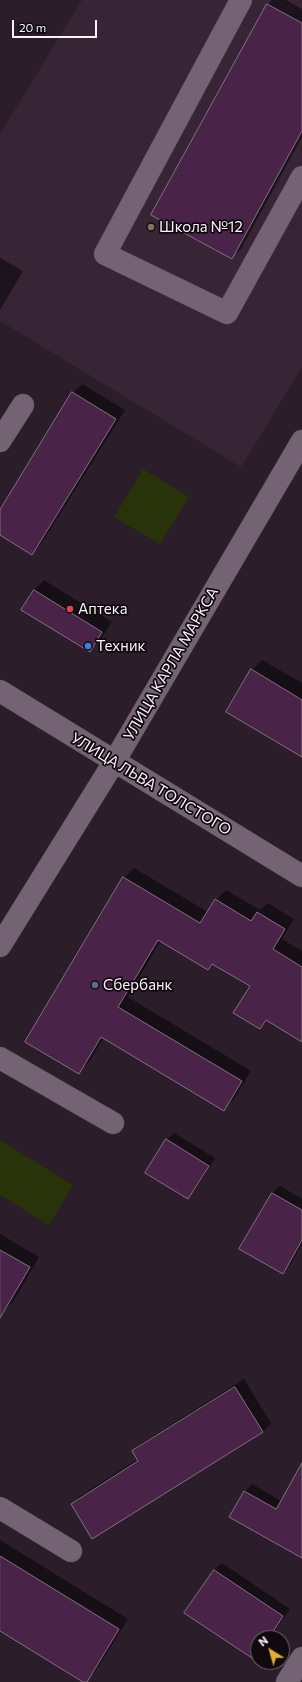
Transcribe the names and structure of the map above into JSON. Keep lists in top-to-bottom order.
{
  "streets": {
    "street": ["УЛИЦА КАРЛА МАРКСА", "УЛИЦА ЛЬВА ТОЛСТОГО"]
  },
  "crossings": [
    ["УЛИЦА КАРЛА МАРКСА", "УЛИЦА ЛЬВА ТОЛСТОГО"]
  ],
  "places": [
    "Школа №12",
    "Аптека",
    "Техник",
    "Сбербанк"
  ],
  "scale_bar": "20 m",
  "north": "top left"
}
